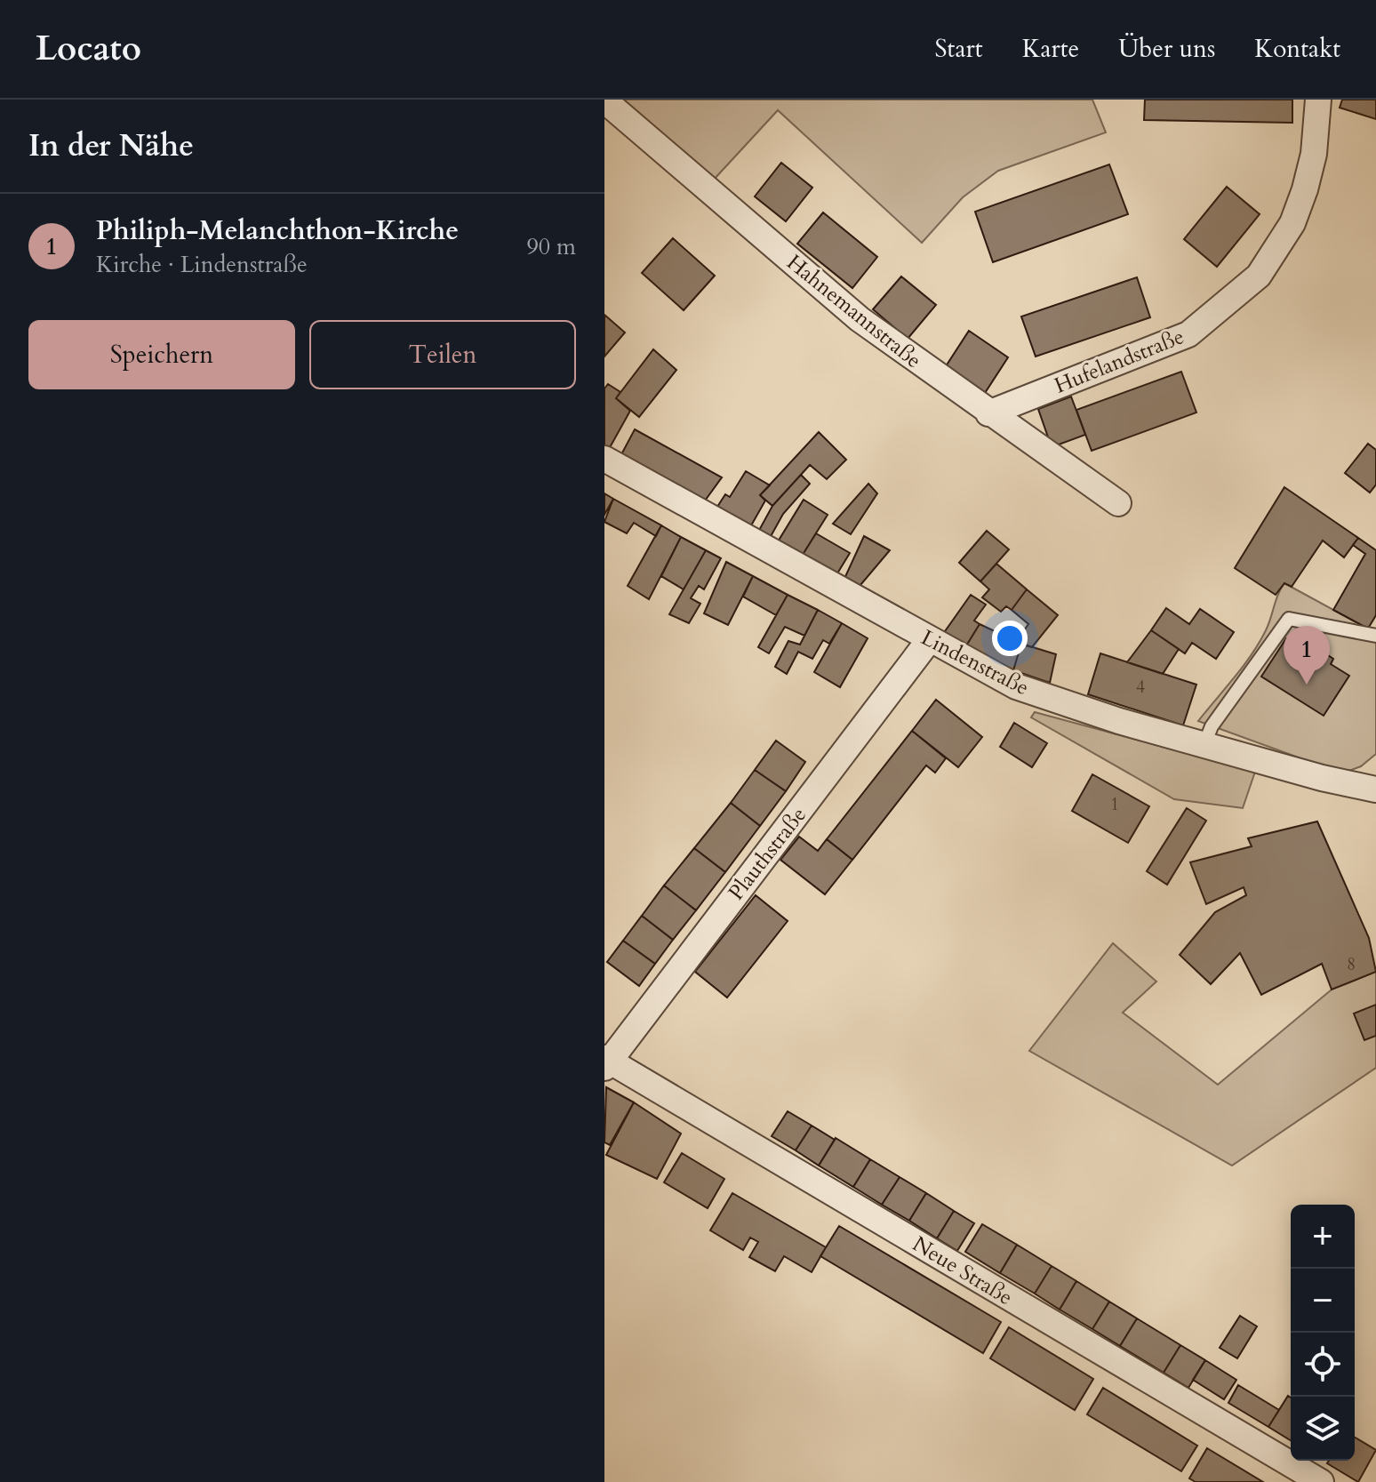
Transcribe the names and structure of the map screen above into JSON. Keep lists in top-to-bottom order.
{
  "streets": {
    "street": [
      "Hahnemannstraße",
      "Hufelandstraße",
      "Lindenstraße",
      "Plauthstraße",
      "Neue Straße"
    ]
  },
  "crossings": [
    ["Hahnemannstraße", "Hufelandstraße"],
    ["Lindenstraße", "Plauthstraße"],
    ["Plauthstraße", "Neue Straße"]
  ],
  "house_numbers": ["4", "1", "8"],
  "page": {
    "header": "Locato",
    "nav": [
      "Start",
      "Karte",
      "Über uns",
      "Kontakt"
    ],
    "heading": "In der Nähe",
    "list": [
      {
        "mark": "1",
        "name": "Philiph-Melanchthon-Kirche",
        "note": "Kirche · Lindenstraße",
        "value": "90 m"
      }
    ],
    "buttons": ["Speichern", "Teilen"],
    "pins": "1",
    "map_buttons": ["+", "−"]
  }
}
